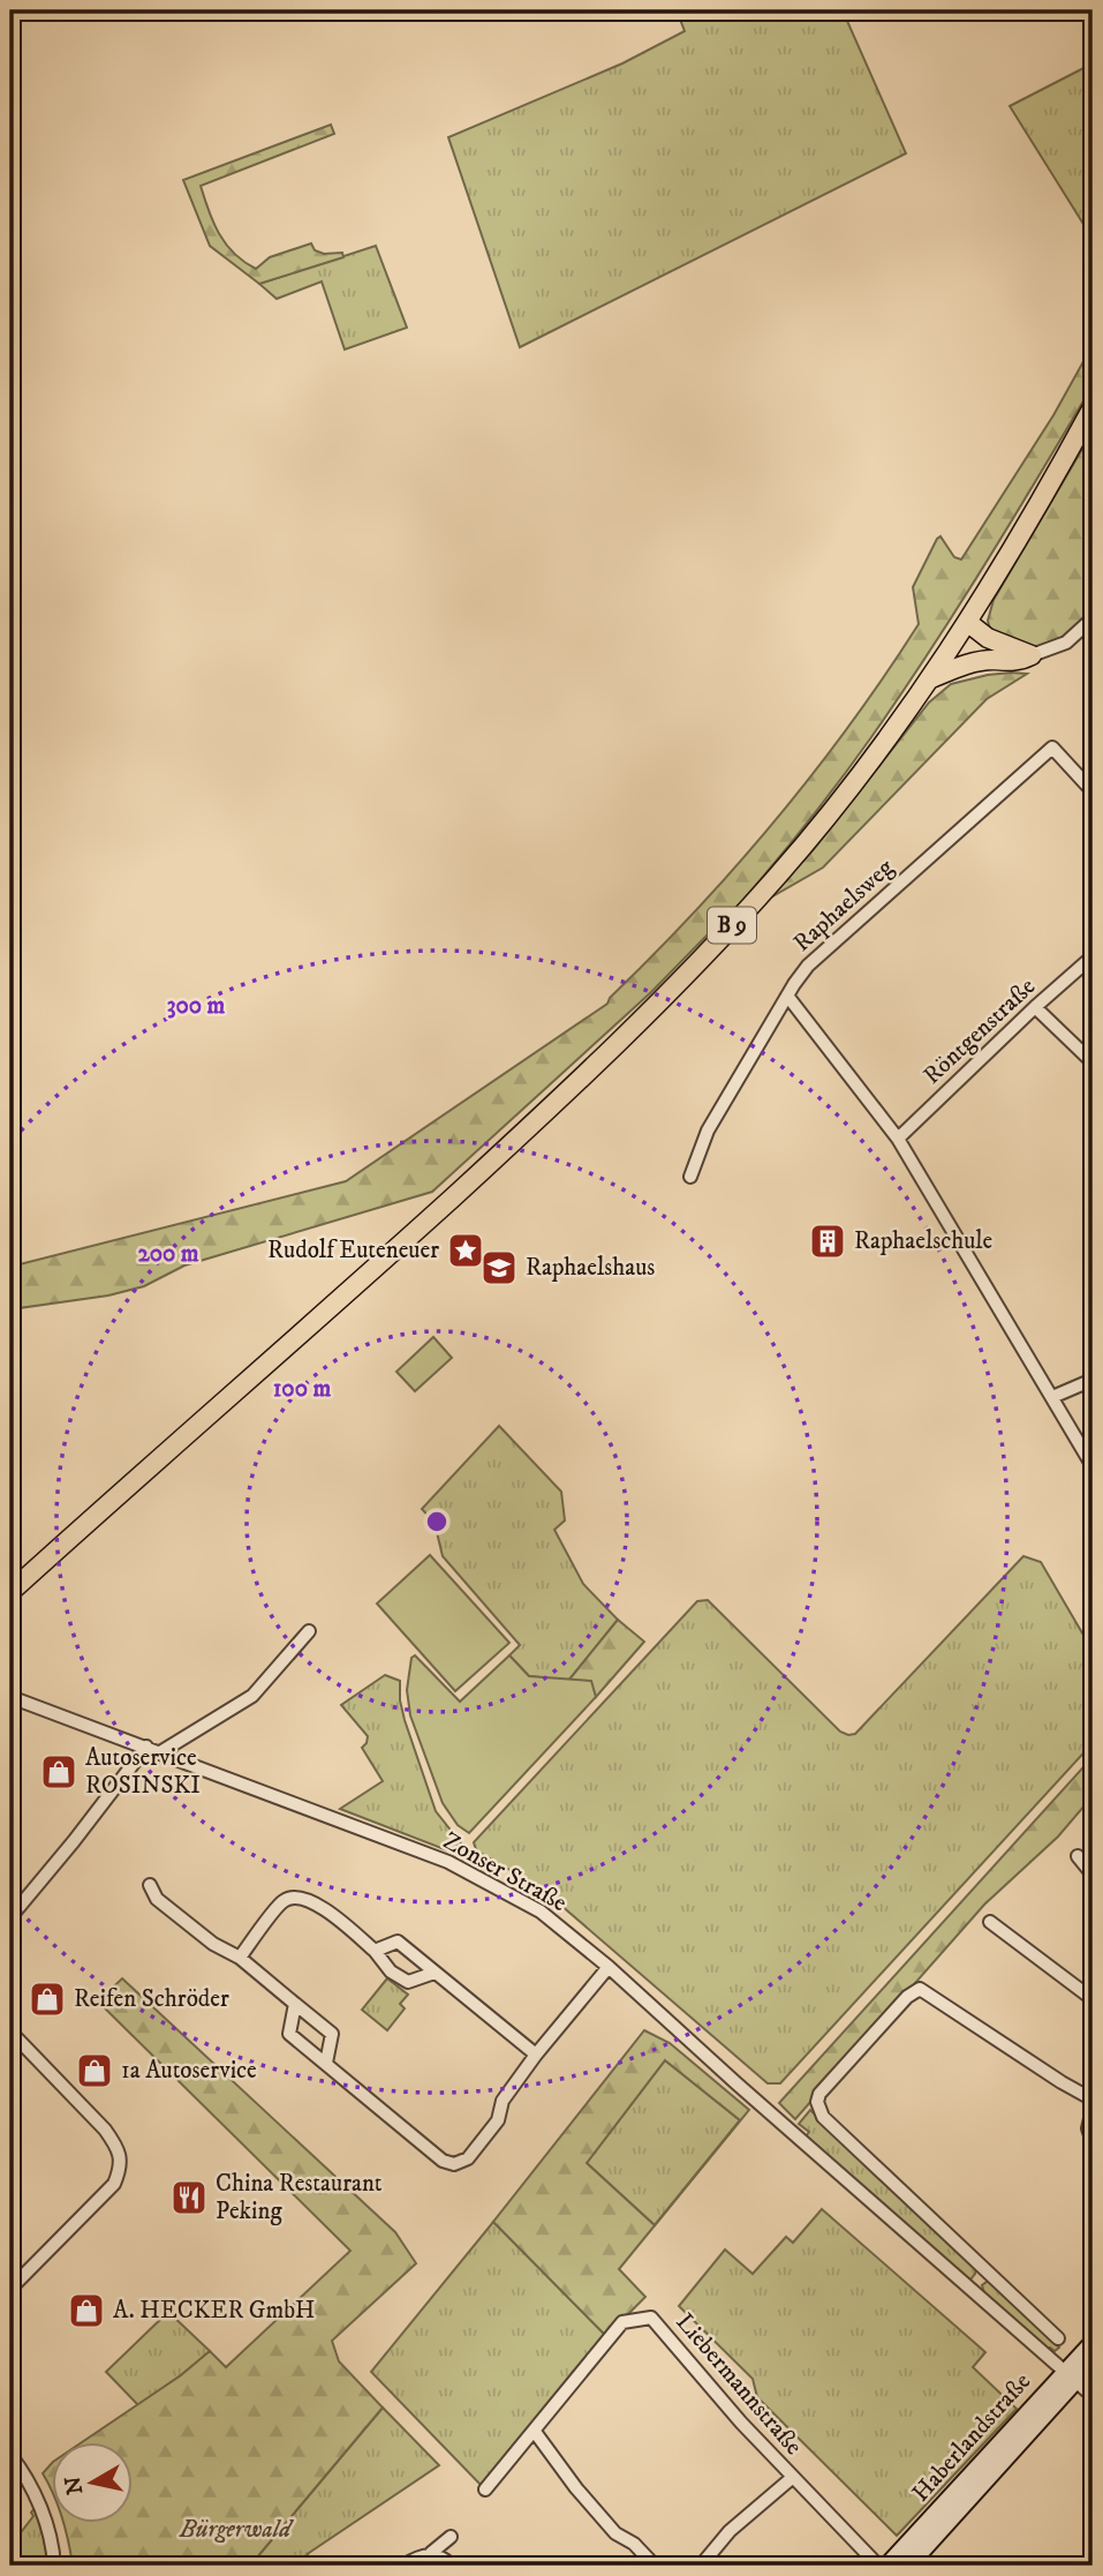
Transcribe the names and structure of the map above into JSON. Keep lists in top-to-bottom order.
{
  "streets": {
    "main road": ["B 9"],
    "street": [
      "Raphaelsweg",
      "Röntgenstraße",
      "Zonser Straße",
      "Liebermannstraße",
      "Haberlandstraße"
    ]
  },
  "crossings": [
    ["Zonser Straße", "Haberlandstraße"]
  ],
  "parks": ["Bürgerwald"],
  "places": {
    "building": ["Raphaelschule"],
    "place": ["Rudolf Euteneuer"],
    "school or university": ["Raphaelshaus"],
    "shop": [
      "Autoservice ROSINSKI",
      "Reifen Schröder",
      "1a Autoservice",
      "A. HECKER GmbH"
    ],
    "restaurant": ["China Restaurant Peking"]
  },
  "north": "left",
  "rings": ["300 m", "200 m", "100 m"]
}
